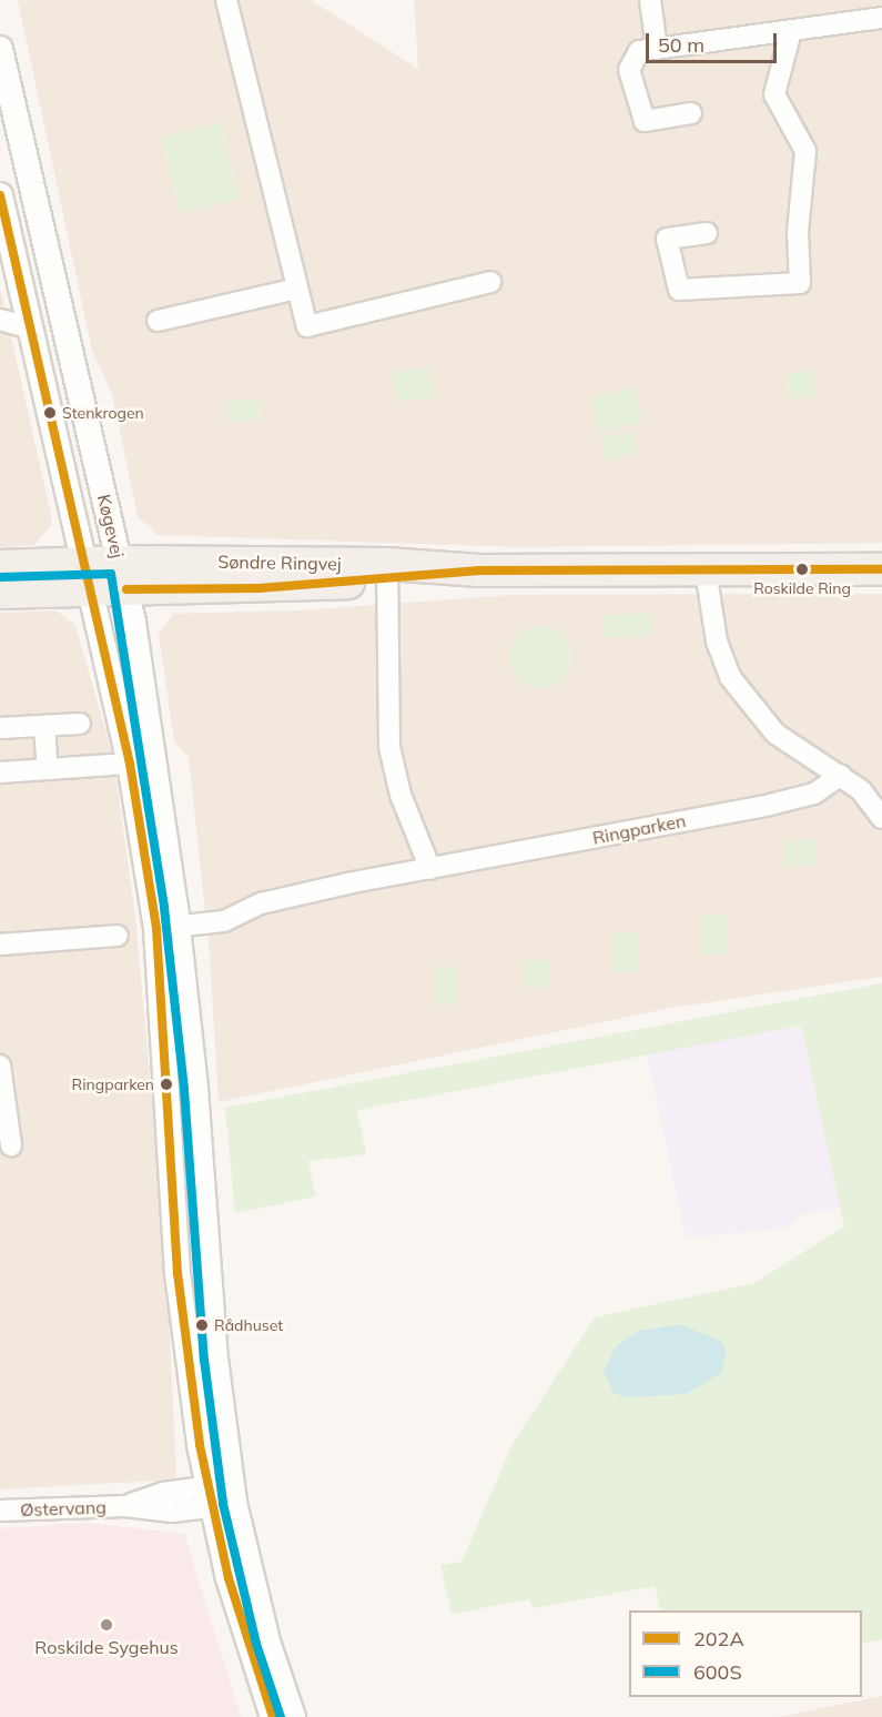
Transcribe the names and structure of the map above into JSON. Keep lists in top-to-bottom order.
{
  "streets": {
    "main road": ["Søndre Ringvej"],
    "street": ["Køgevej", "Ringparken", "Østervang"]
  },
  "crossings": [
    ["Køgevej", "Søndre Ringvej"],
    ["Køgevej", "Ringparken"],
    ["Køgevej", "Østervang"]
  ],
  "places": [
    "Stenkrogen",
    "Roskilde Ring",
    "Ringparken",
    "Rådhuset",
    "Roskilde Sygehus"
  ],
  "lines": ["transit line 202A", "transit line 600S"],
  "legend": ["202A", "600S"],
  "scale_bar": "50 m"
}
